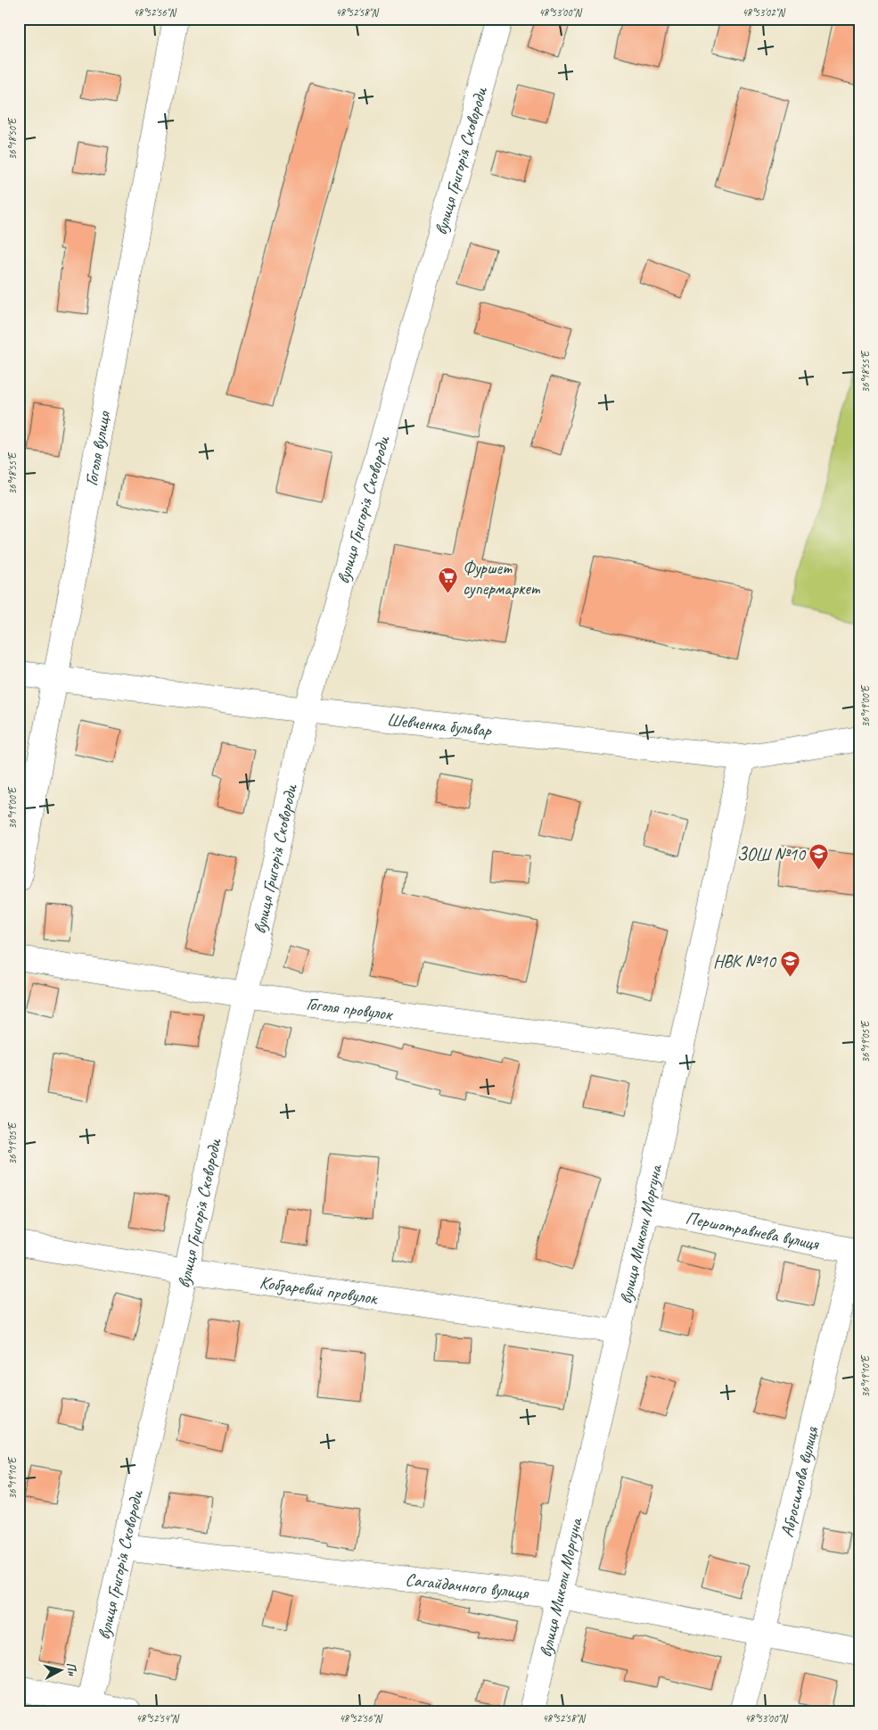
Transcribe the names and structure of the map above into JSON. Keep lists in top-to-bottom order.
{
  "streets": {
    "street": [
      "вулиця Григорія Сковороди",
      "Гоголя вулиця",
      "Шевченка бульвар",
      "Гоголя провулок",
      "Першотравнева вулиця",
      "вулиця Миколи Моргуна",
      "Кобзаревий провулок",
      "Абросимова вулиця",
      "Сагайдачного вулиця"
    ]
  },
  "crossings": [
    ["вулиця Григорія Сковороди", "Шевченка бульвар"],
    ["вулиця Григорія Сковороди", "Гоголя провулок"],
    ["вулиця Григорія Сковороди", "Кобзаревий провулок"],
    ["вулиця Григорія Сковороди", "Сагайдачного вулиця"],
    ["Гоголя вулиця", "Шевченка бульвар"],
    ["Шевченка бульвар", "вулиця Миколи Моргуна"],
    ["Гоголя провулок", "вулиця Миколи Моргуна"],
    ["Першотравнева вулиця", "вулиця Миколи Моргуна"],
    ["Першотравнева вулиця", "Абросимова вулиця"],
    ["вулиця Миколи Моргуна", "Кобзаревий провулок"],
    ["вулиця Миколи Моргуна", "Сагайдачного вулиця"],
    ["Абросимова вулиця", "Сагайдачного вулиця"]
  ],
  "places": {
    "supermarket": ["Фуршет супермаркет"],
    "school or university": ["ЗОШ №10", "НВК №10"]
  },
  "north": "right",
  "coordinates": [
    "48°52'56\"N",
    "48°52'58\"N",
    "48°53'00\"N",
    "48°53'02\"N",
    "36°18'50\"E",
    "36°18'55\"E",
    "36°19'00\"E",
    "36°19'05\"E",
    "36°19'10\"E",
    "48°52'54\"N"
  ]
}
